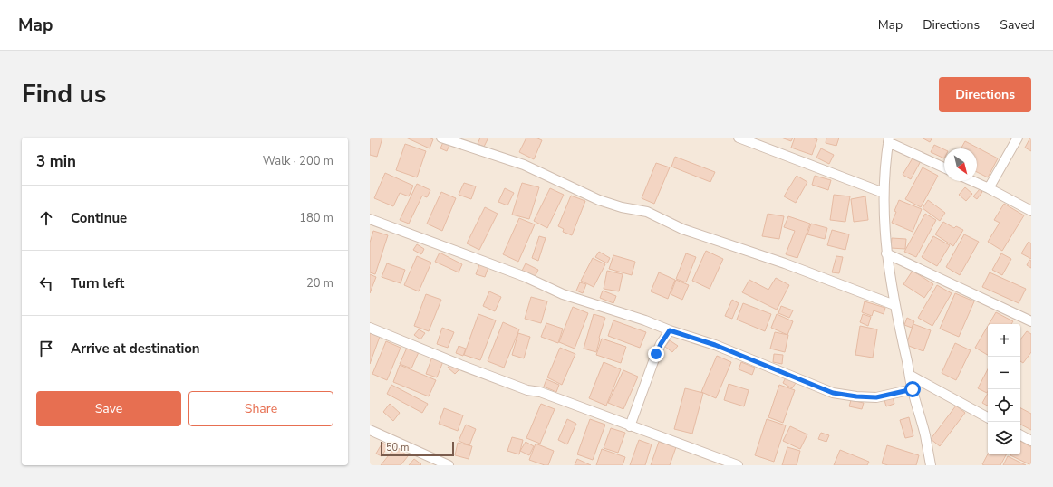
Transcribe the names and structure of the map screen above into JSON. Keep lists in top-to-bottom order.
{
  "scale_bar": "50 m",
  "north": "bottom right",
  "page": {
    "header": "Map",
    "nav": ["Map", "Directions", "Saved"],
    "title": "Find us",
    "buttons": [
      "Directions",
      ["Save", "Share"]
    ],
    "heading": ["3 min", "Walk · 200 m"],
    "list": [
      ["Continue", "180 m"],
      ["Turn left", "20 m"],
      "Arrive at destination"
    ],
    "map_buttons": ["+", "−"],
    "scale": "50 m"
  }
}
